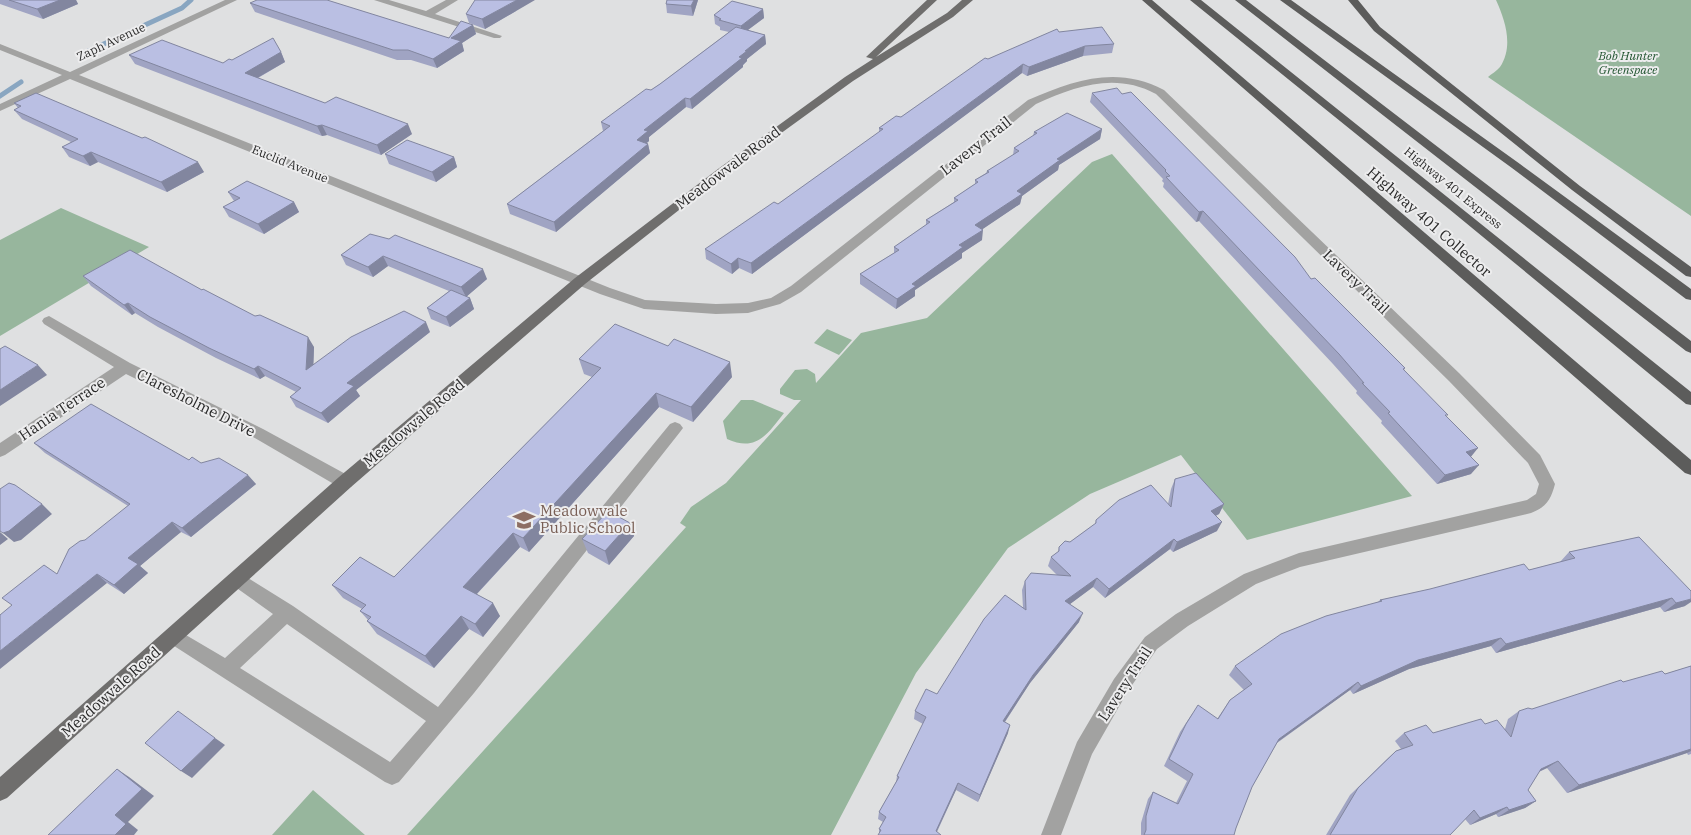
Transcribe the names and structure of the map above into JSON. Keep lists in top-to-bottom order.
{
  "streets": {
    "highway": ["Highway 401 Express", "Highway 401 Collector"],
    "main road": ["Meadowvale Road"],
    "street": [
      "Zaph Avenue",
      "Lavery Trail",
      "Euclid Avenue",
      "Claresholme Drive",
      "Hania Terrace"
    ]
  },
  "crossings": [
    ["Zaph Avenue", "Euclid Avenue"],
    ["Lavery Trail", "Euclid Avenue"],
    ["Lavery Trail", "Meadowvale Road"],
    ["Euclid Avenue", "Meadowvale Road"],
    ["Meadowvale Road", "Claresholme Drive"],
    ["Claresholme Drive", "Hania Terrace"]
  ],
  "parks": ["Bob Hunter Greenspace"],
  "places": {
    "school or university": ["Meadowvale Public School"]
  }
}
